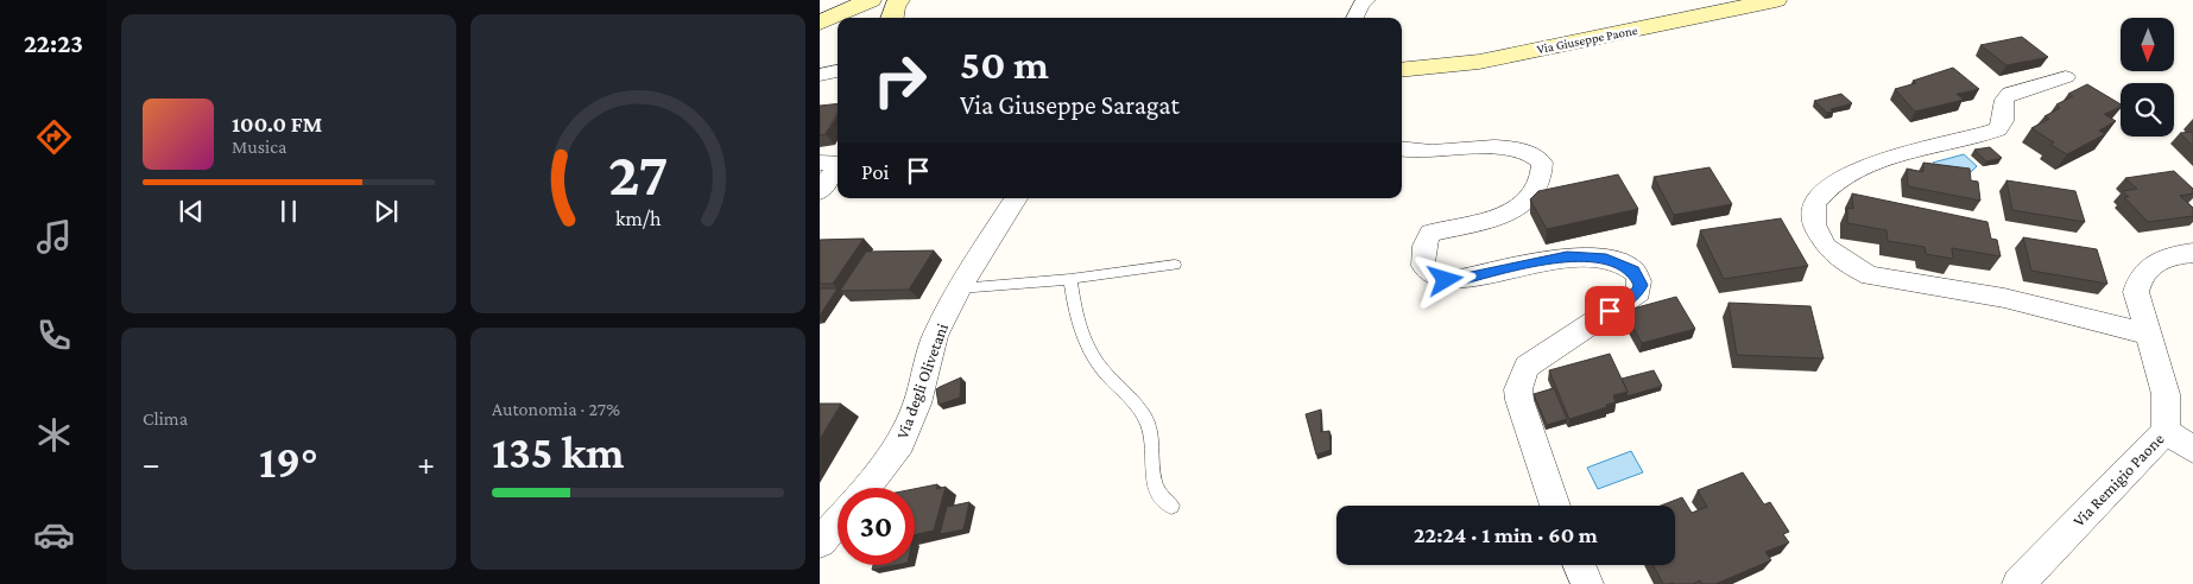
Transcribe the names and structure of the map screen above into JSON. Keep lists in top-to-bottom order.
{
  "streets": {
    "street": ["Via Giuseppe Paone", "Via degli Olivetani", "Via Remigio Paone"]
  },
  "north": "bottom",
  "page": {
    "tabs": "22:23",
    "turn": ["50 m", "Via Giuseppe Saragat"],
    "song": ["100.0 FM", "Musica"],
    "then": "Poi",
    "tile": [
      "Clima",
      ["Autonomia · 27%", "135 km"]
    ],
    "heat": ["−", "19°", "+"],
    "limit": "30",
    "trip": "22:24 · 1 min · 60 m",
    "gauge": ["27", "km/h"]
  }
}
